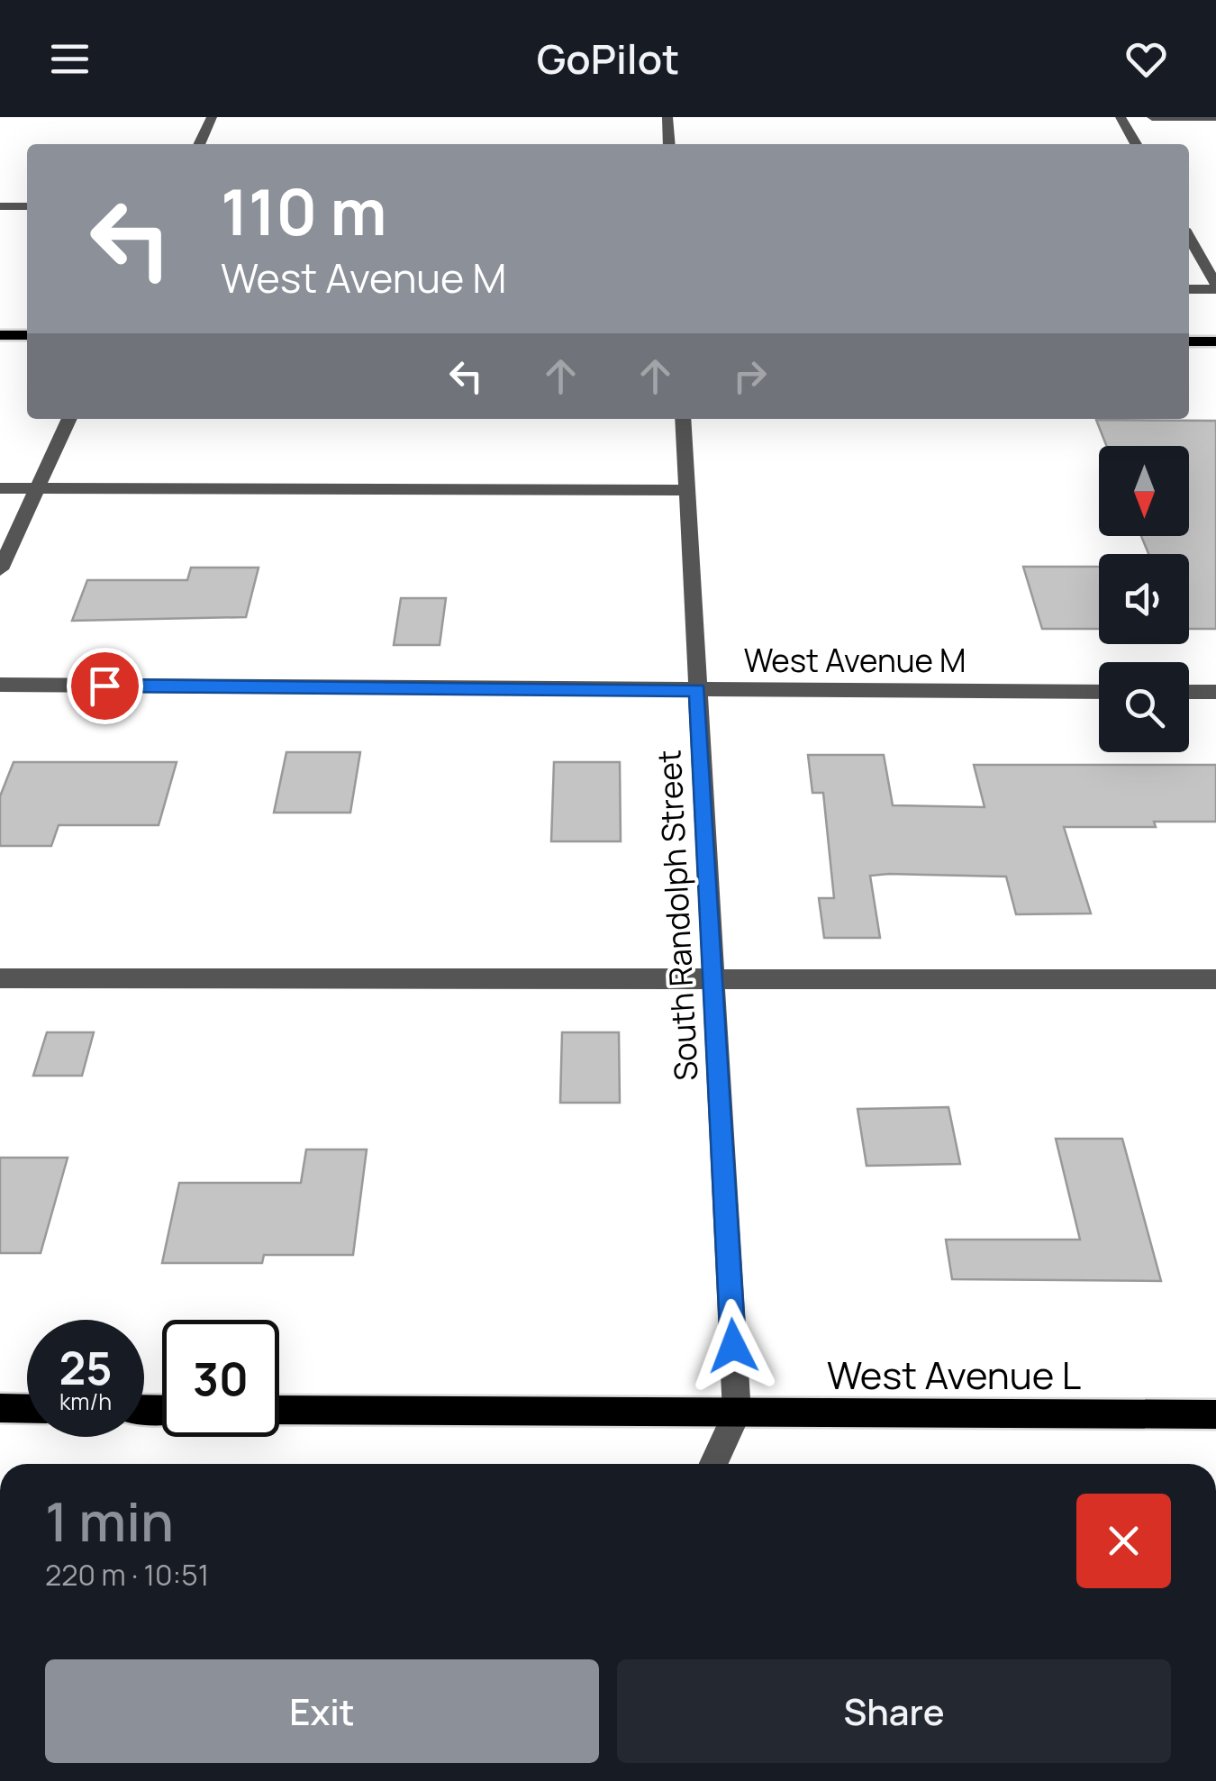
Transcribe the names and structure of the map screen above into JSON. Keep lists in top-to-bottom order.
{
  "streets": {
    "main road": ["West Avenue L"],
    "street": ["West Avenue M", "South Randolph Street"]
  },
  "crossings": [
    ["West Avenue M", "South Randolph Street"],
    ["South Randolph Street", "West Avenue L"]
  ],
  "north": "bottom",
  "page": {
    "header": "GoPilot",
    "turn": ["110 m", "West Avenue M"],
    "speed": "25 km/h",
    "limit": "30",
    "heading": ["1 min", "220 m · 10:51"],
    "buttons": ["Exit", "Share"]
  }
}
